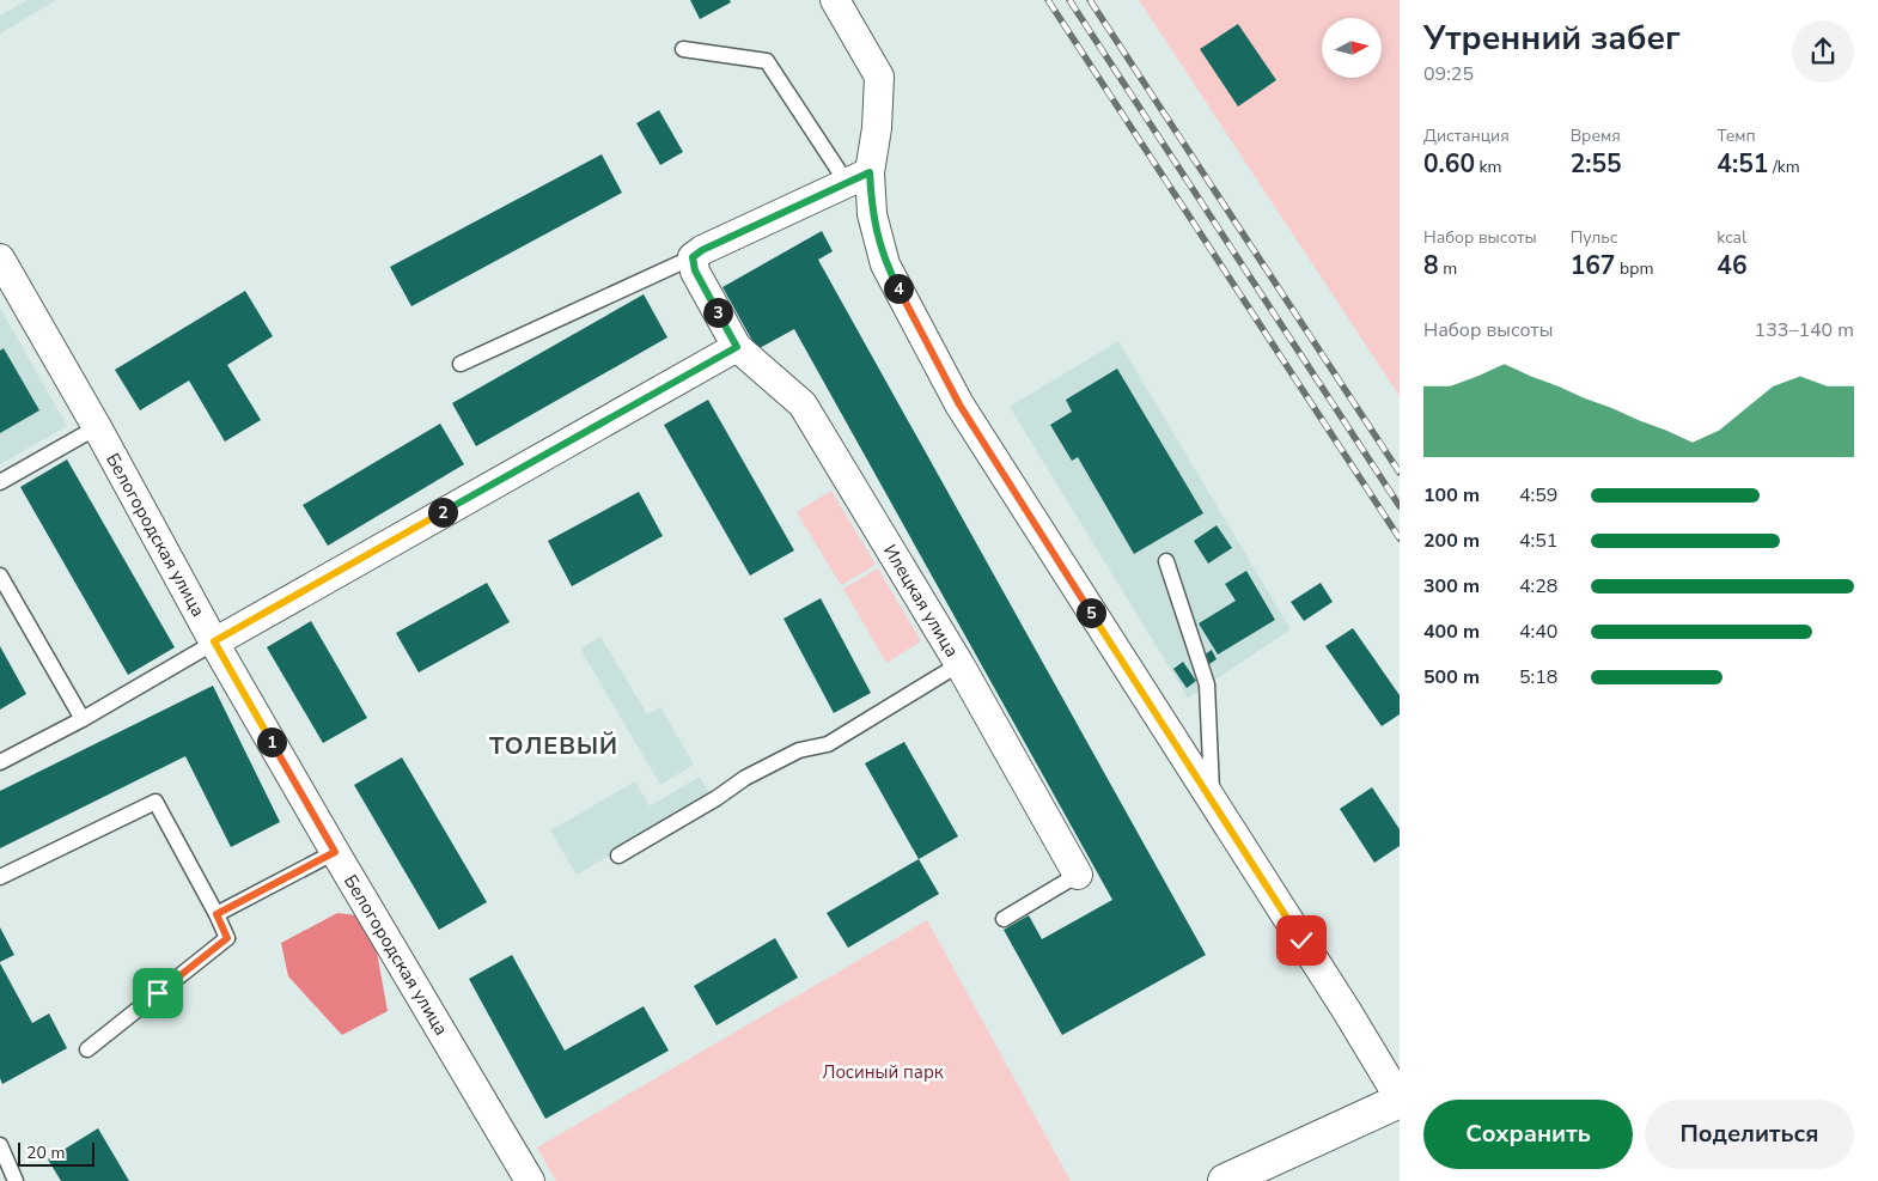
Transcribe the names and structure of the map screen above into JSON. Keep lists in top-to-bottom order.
{
  "streets": {
    "street": ["Белогородская улица", "Илецкая улица"]
  },
  "districts": ["ТОЛЕВЫЙ"],
  "parks": ["Лосиный парк"],
  "scale_bar": "20 m",
  "north": "right",
  "page": {
    "heading": ["Утренний забег", "09:25"],
    "stats": [
      ["Дистанция", "0.60 km"],
      ["Время", "2:55"],
      ["Темп", "4:51 /km"],
      ["Набор высоты", "8 m"],
      ["Пульс", "167 bpm"],
      ["kcal", "46"]
    ],
    "pins": [
      "4",
      "3",
      "2",
      "5",
      "1"
    ],
    "chart": ["Набор высоты", "133–140 m"],
    "list": [
      {
        "name": "100 m",
        "note": "4:59"
      },
      {
        "name": "200 m",
        "note": "4:51"
      },
      {
        "name": "300 m",
        "note": "4:28"
      },
      {
        "name": "400 m",
        "note": "4:40"
      },
      {
        "name": "500 m",
        "note": "5:18"
      }
    ],
    "buttons": ["Сохранить", "Поделиться"],
    "scale": "20 m"
  }
}
